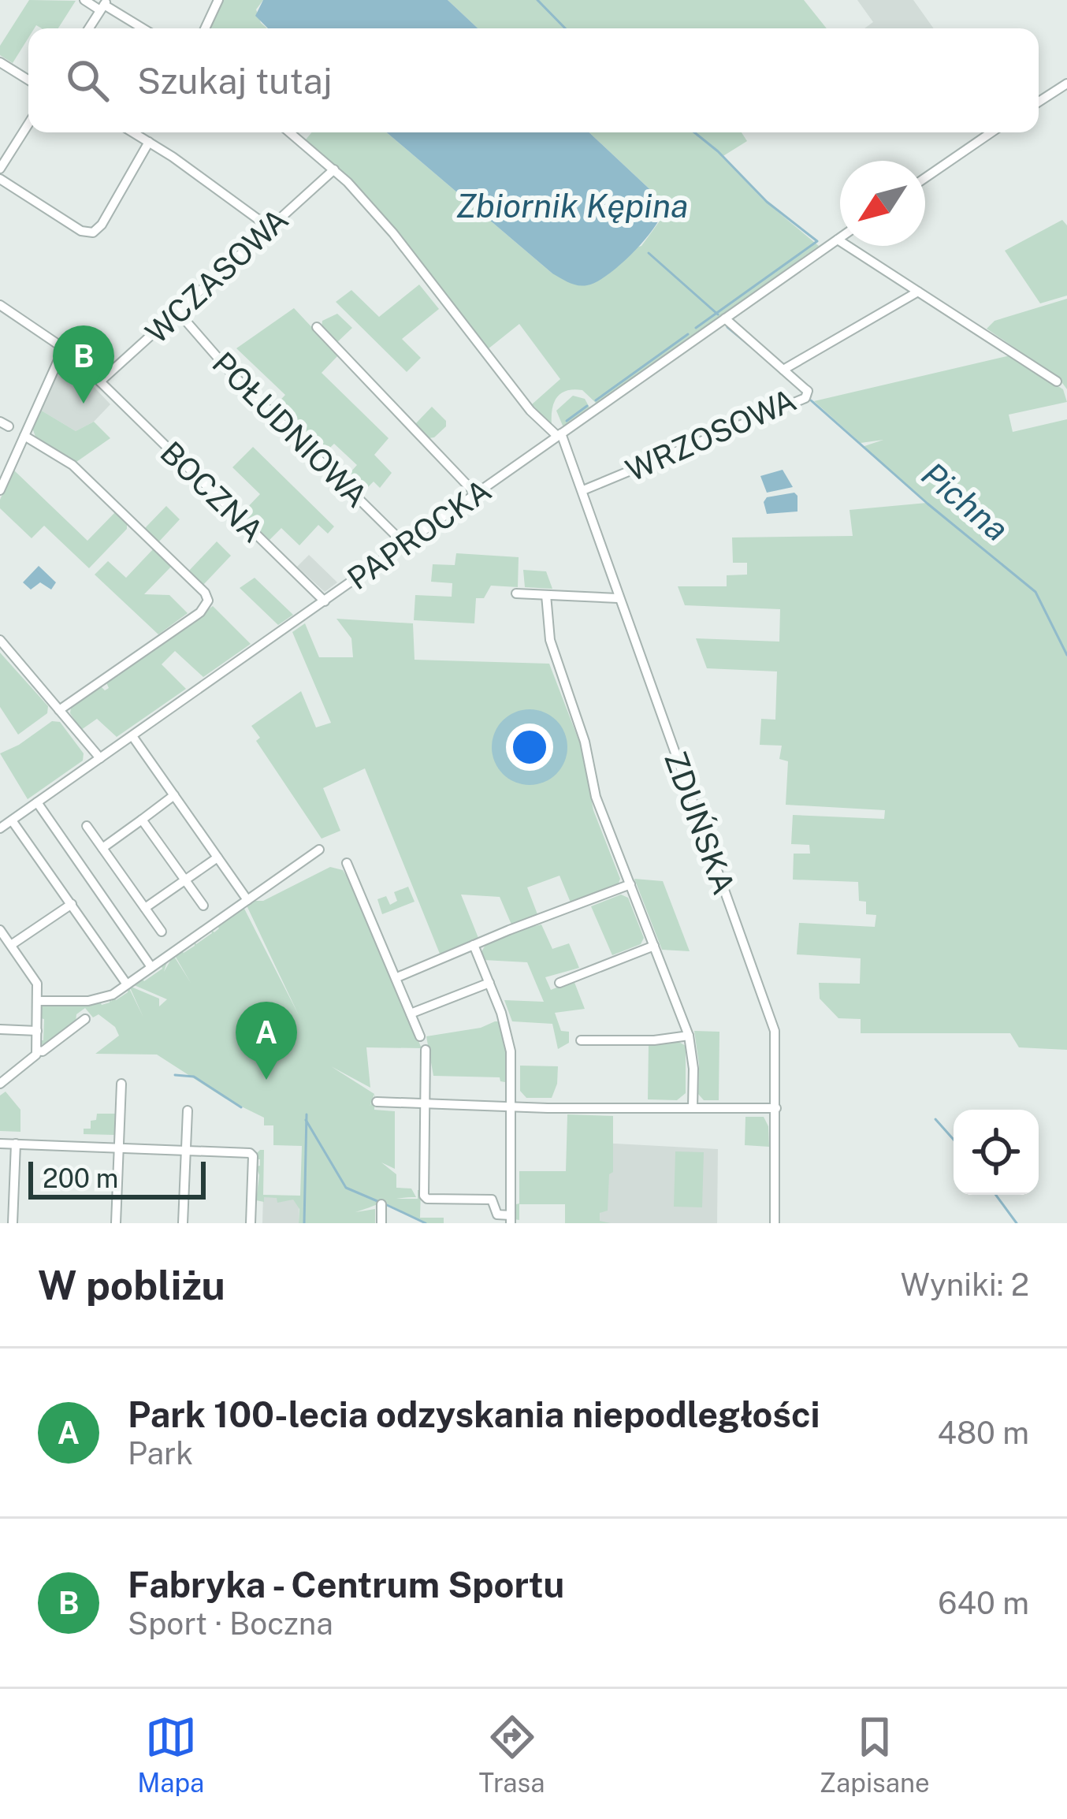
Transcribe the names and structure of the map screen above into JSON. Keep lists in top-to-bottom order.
{
  "streets": {
    "street": [
      "WCZASOWA",
      "POŁUDNIOWA",
      "WRZOSOWA",
      "BOCZNA",
      "PAPROCKA",
      "ZDUŃSKA"
    ]
  },
  "crossings": [
    ["WCZASOWA", "POŁUDNIOWA"],
    ["WCZASOWA", "BOCZNA"],
    ["WCZASOWA", "ZDUŃSKA"],
    ["POŁUDNIOWA", "PAPROCKA"],
    ["WRZOSOWA", "PAPROCKA"],
    ["WRZOSOWA", "ZDUŃSKA"],
    ["BOCZNA", "PAPROCKA"],
    ["PAPROCKA", "ZDUŃSKA"]
  ],
  "water": ["Zbiornik Kępina", "Pichna"],
  "scale_bar": "200 m",
  "north": "bottom left",
  "page": {
    "search": "Szukaj tutaj",
    "pins": ["B", "A"],
    "scale": "200 m",
    "heading": ["W pobliżu", "Wyniki: 2"],
    "list": [
      {
        "mark": "A",
        "name": "Park 100-lecia odzyskania niepodległości",
        "note": "Park",
        "value": "480 m"
      },
      {
        "mark": "B",
        "name": "Fabryka - Centrum Sportu",
        "note": "Sport · Boczna",
        "value": "640 m"
      }
    ],
    "nav": ["Mapa", "Trasa", "Zapisane"]
  }
}
